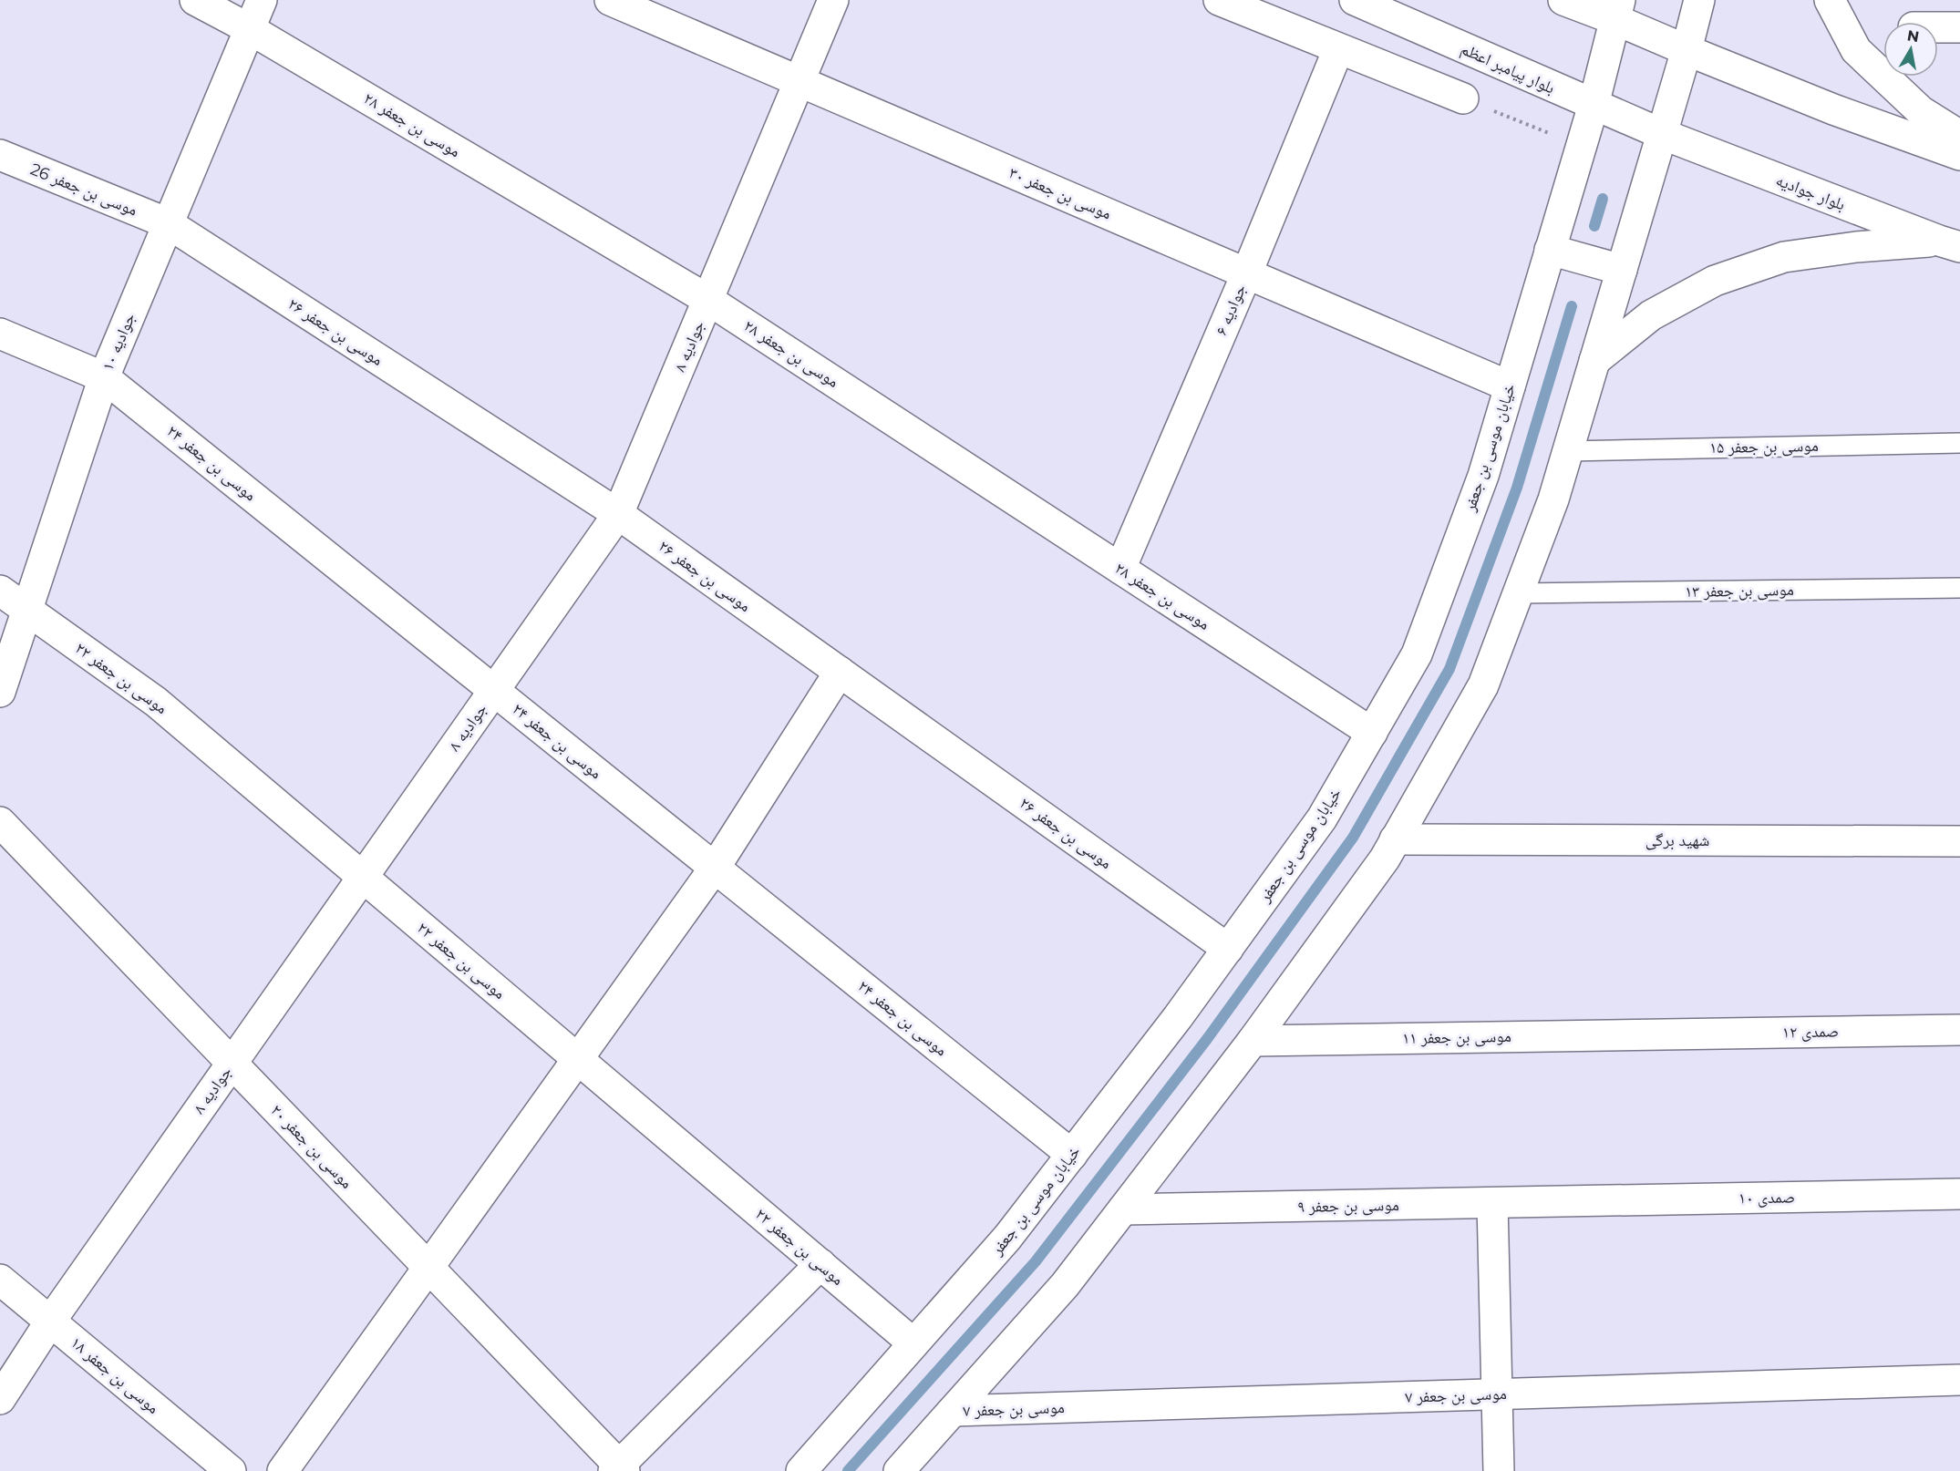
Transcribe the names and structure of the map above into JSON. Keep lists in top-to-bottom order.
{
  "streets": {
    "street": [
      "بلوار پیامبر اعظم",
      "موسی بن جعفر ۲۸",
      "موسی بن جعفر 26",
      "بلوار جوادیه",
      "موسی بن جعفر ۳۰",
      "جوادیه ۶",
      "موسی بن جعفر ۲۶",
      "جوادیه ۱۰",
      "جوادیه ۸",
      "خیابان موسی بن جعفر",
      "موسی بن جعفر ۲۴",
      "موسی بن جعفر ۲۲",
      "شهید برگی",
      "صمدی ۱۲",
      "موسی بن جعفر ۱۱",
      "موسی بن جعفر ۲۰",
      "صمدی ۱۰",
      "موسی بن جعفر ۹",
      "موسی بن جعفر ۱۸",
      "موسی بن جعفر ۷"
    ],
    "lane": ["موسی بن جعفر ۱۵", "موسی بن جعفر ۱۳"]
  },
  "crossings": [
    ["بلوار پیامبر اعظم", "بلوار جوادیه"],
    ["بلوار پیامبر اعظم", "خیابان موسی بن جعفر"],
    ["موسی بن جعفر ۲۸", "جوادیه ۶"],
    ["موسی بن جعفر ۲۸", "جوادیه ۱۰"],
    ["موسی بن جعفر ۲۸", "جوادیه ۸"],
    ["موسی بن جعفر ۲۸", "خیابان موسی بن جعفر"],
    ["موسی بن جعفر 26", "موسی بن جعفر ۲۶"],
    ["موسی بن جعفر 26", "جوادیه ۱۰"],
    ["موسی بن جعفر ۳۰", "جوادیه ۶"],
    ["موسی بن جعفر ۳۰", "جوادیه ۸"],
    ["موسی بن جعفر ۳۰", "خیابان موسی بن جعفر"],
    ["موسی بن جعفر ۲۶", "جوادیه ۱۰"],
    ["موسی بن جعفر ۲۶", "جوادیه ۸"],
    ["موسی بن جعفر ۲۶", "خیابان موسی بن جعفر"],
    ["جوادیه ۱۰", "موسی بن جعفر ۲۴"],
    ["جوادیه ۱۰", "موسی بن جعفر ۲۲"],
    ["جوادیه ۸", "موسی بن جعفر ۲۴"],
    ["جوادیه ۸", "موسی بن جعفر ۲۲"],
    ["جوادیه ۸", "موسی بن جعفر ۲۰"],
    ["جوادیه ۸", "موسی بن جعفر ۱۸"],
    ["خیابان موسی بن جعفر", "موسی بن جعفر ۲۴"],
    ["خیابان موسی بن جعفر", "موسی بن جعفر ۲۲"],
    ["صمدی ۱۲", "موسی بن جعفر ۱۱"],
    ["صمدی ۱۰", "موسی بن جعفر ۹"]
  ],
  "north": "top"
}
